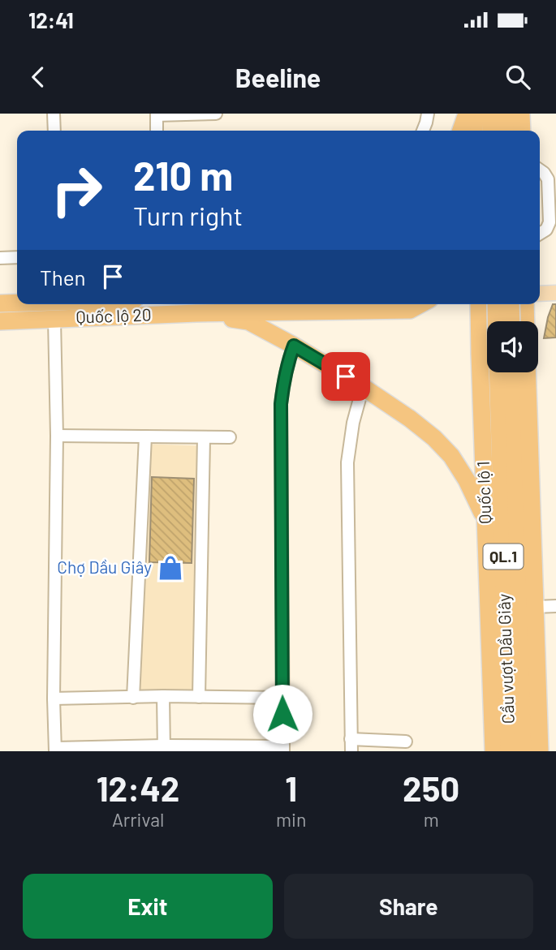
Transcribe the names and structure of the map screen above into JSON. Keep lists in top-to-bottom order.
{
  "streets": {
    "highway": [
      "Quốc lộ 20",
      "Quốc lộ 1",
      "QL.1",
      "Cầu vượt Dầu Giây"
    ]
  },
  "places": {
    "shop": ["Chợ Dầu Giây"]
  },
  "page": {
    "status": "12:41",
    "header": "Beeline",
    "turn": ["210 m", "Turn right"],
    "then": "Then",
    "eta": [
      "12:42",
      "Arrival",
      "1",
      "min",
      "250",
      "m"
    ],
    "buttons": ["Exit", "Share"]
  }
}
